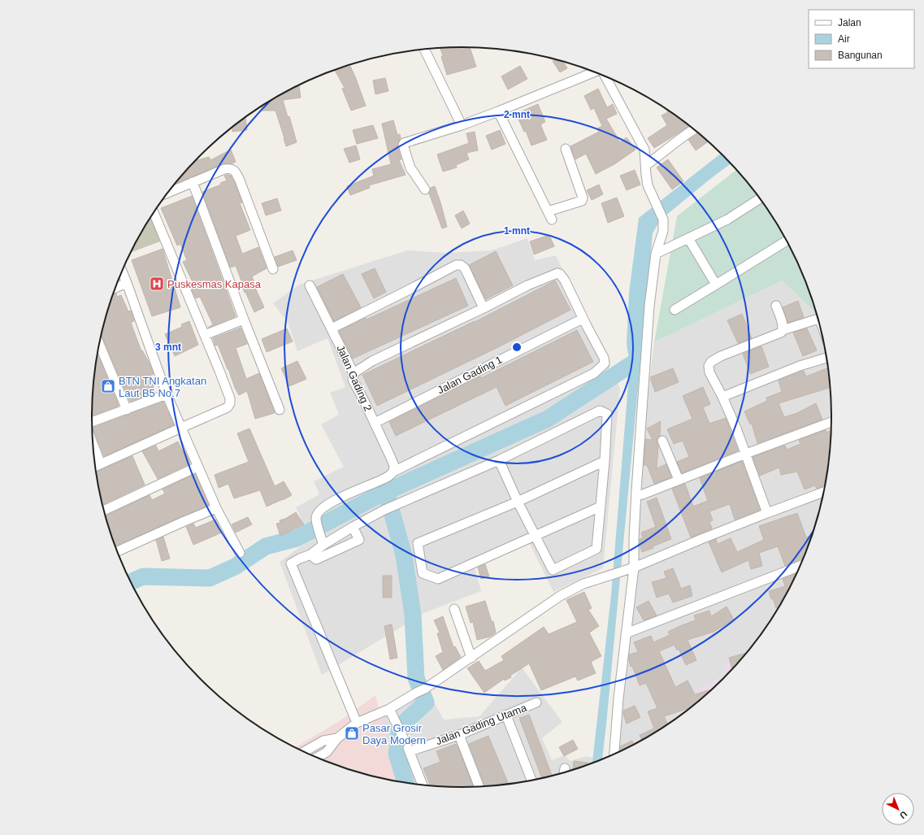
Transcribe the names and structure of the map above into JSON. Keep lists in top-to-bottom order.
{
  "streets": {
    "street": ["Jalan Gading 1", "Jalan Gading 2", "Jalan Gading Utama"]
  },
  "crossings": [
    ["Jalan Gading 1", "Jalan Gading 2"]
  ],
  "places": {
    "hospital": ["Puskesmas Kapasa"],
    "shop": ["BTN TNI Angkatan Laut B5 No.7", "Pasar Grosir Daya Modern"]
  },
  "legend": ["Jalan", "Air", "Bangunan"],
  "north": "bottom right",
  "rings": ["2 mnt", "1 mnt", "3 mnt"]
}
